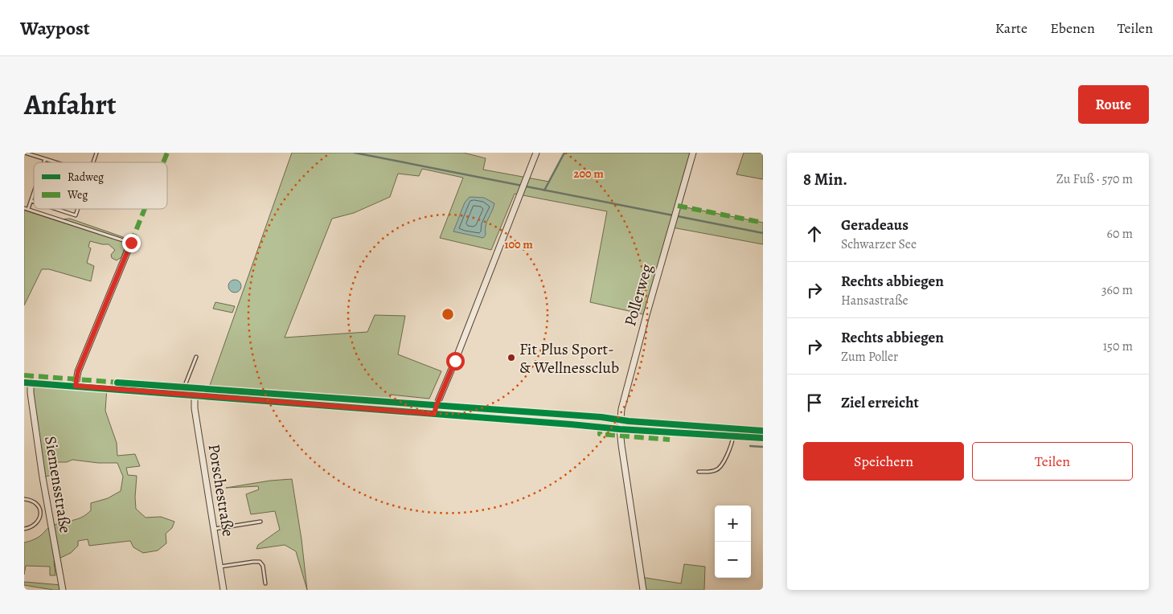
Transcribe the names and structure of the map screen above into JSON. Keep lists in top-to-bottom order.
{
  "streets": {
    "street": ["Pollerweg", "Siemensstraße", "Porschestraße"]
  },
  "places": ["Fit Plus Sport- & Wellnessclub"],
  "legend": ["Radweg", "Weg"],
  "page": {
    "header": "Waypost",
    "nav": ["Karte", "Ebenen", "Teilen"],
    "title": "Anfahrt",
    "buttons": [
      "Route",
      ["Speichern", "Teilen"]
    ],
    "heading": ["8 Min.", "Zu Fuß · 570 m"],
    "list": [
      ["Geradeaus", "Schwarzer See", "60 m"],
      ["Rechts abbiegen", "Hansastraße", "360 m"],
      ["Rechts abbiegen", "Zum Poller", "150 m"],
      "Ziel erreicht"
    ],
    "map_buttons": ["+", "−"]
  },
  "rings": ["200 m", "100 m"]
}
